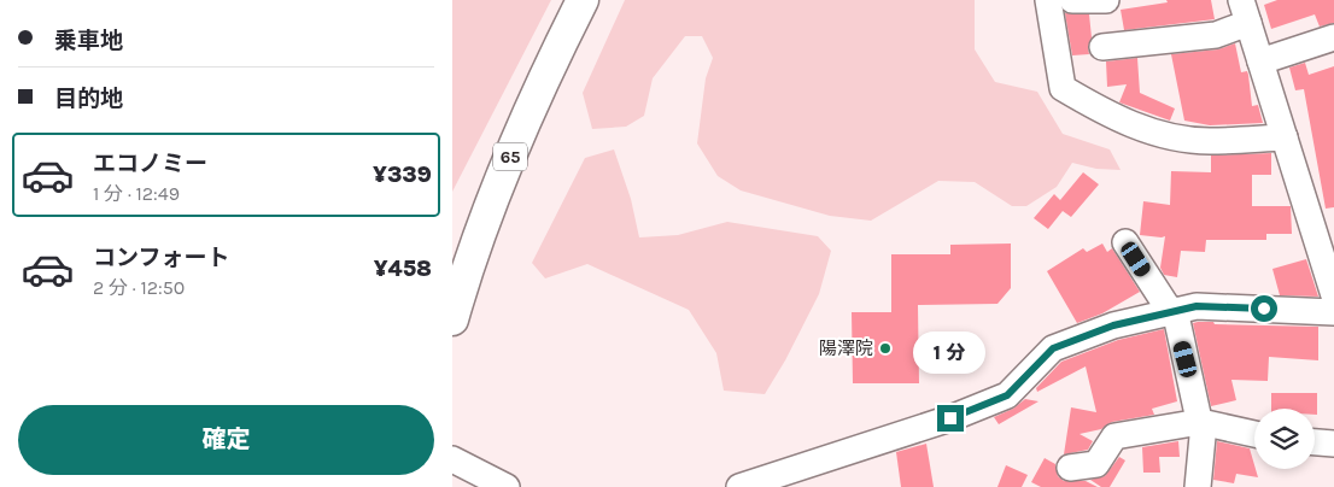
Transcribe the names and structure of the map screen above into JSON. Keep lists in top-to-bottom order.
{
  "streets": {
    "main road": ["65"]
  },
  "places": ["陽澤院"],
  "page": {
    "banner": ["乗車地", "目的地"],
    "list": [
      {
        "name": "エコノミー",
        "note": "1 分 · 12:49",
        "value": "¥339"
      },
      {
        "name": "コンフォート",
        "note": "2 分 · 12:50",
        "value": "¥458"
      }
    ],
    "bubble": "1 分",
    "buttons": "確定"
  }
}
